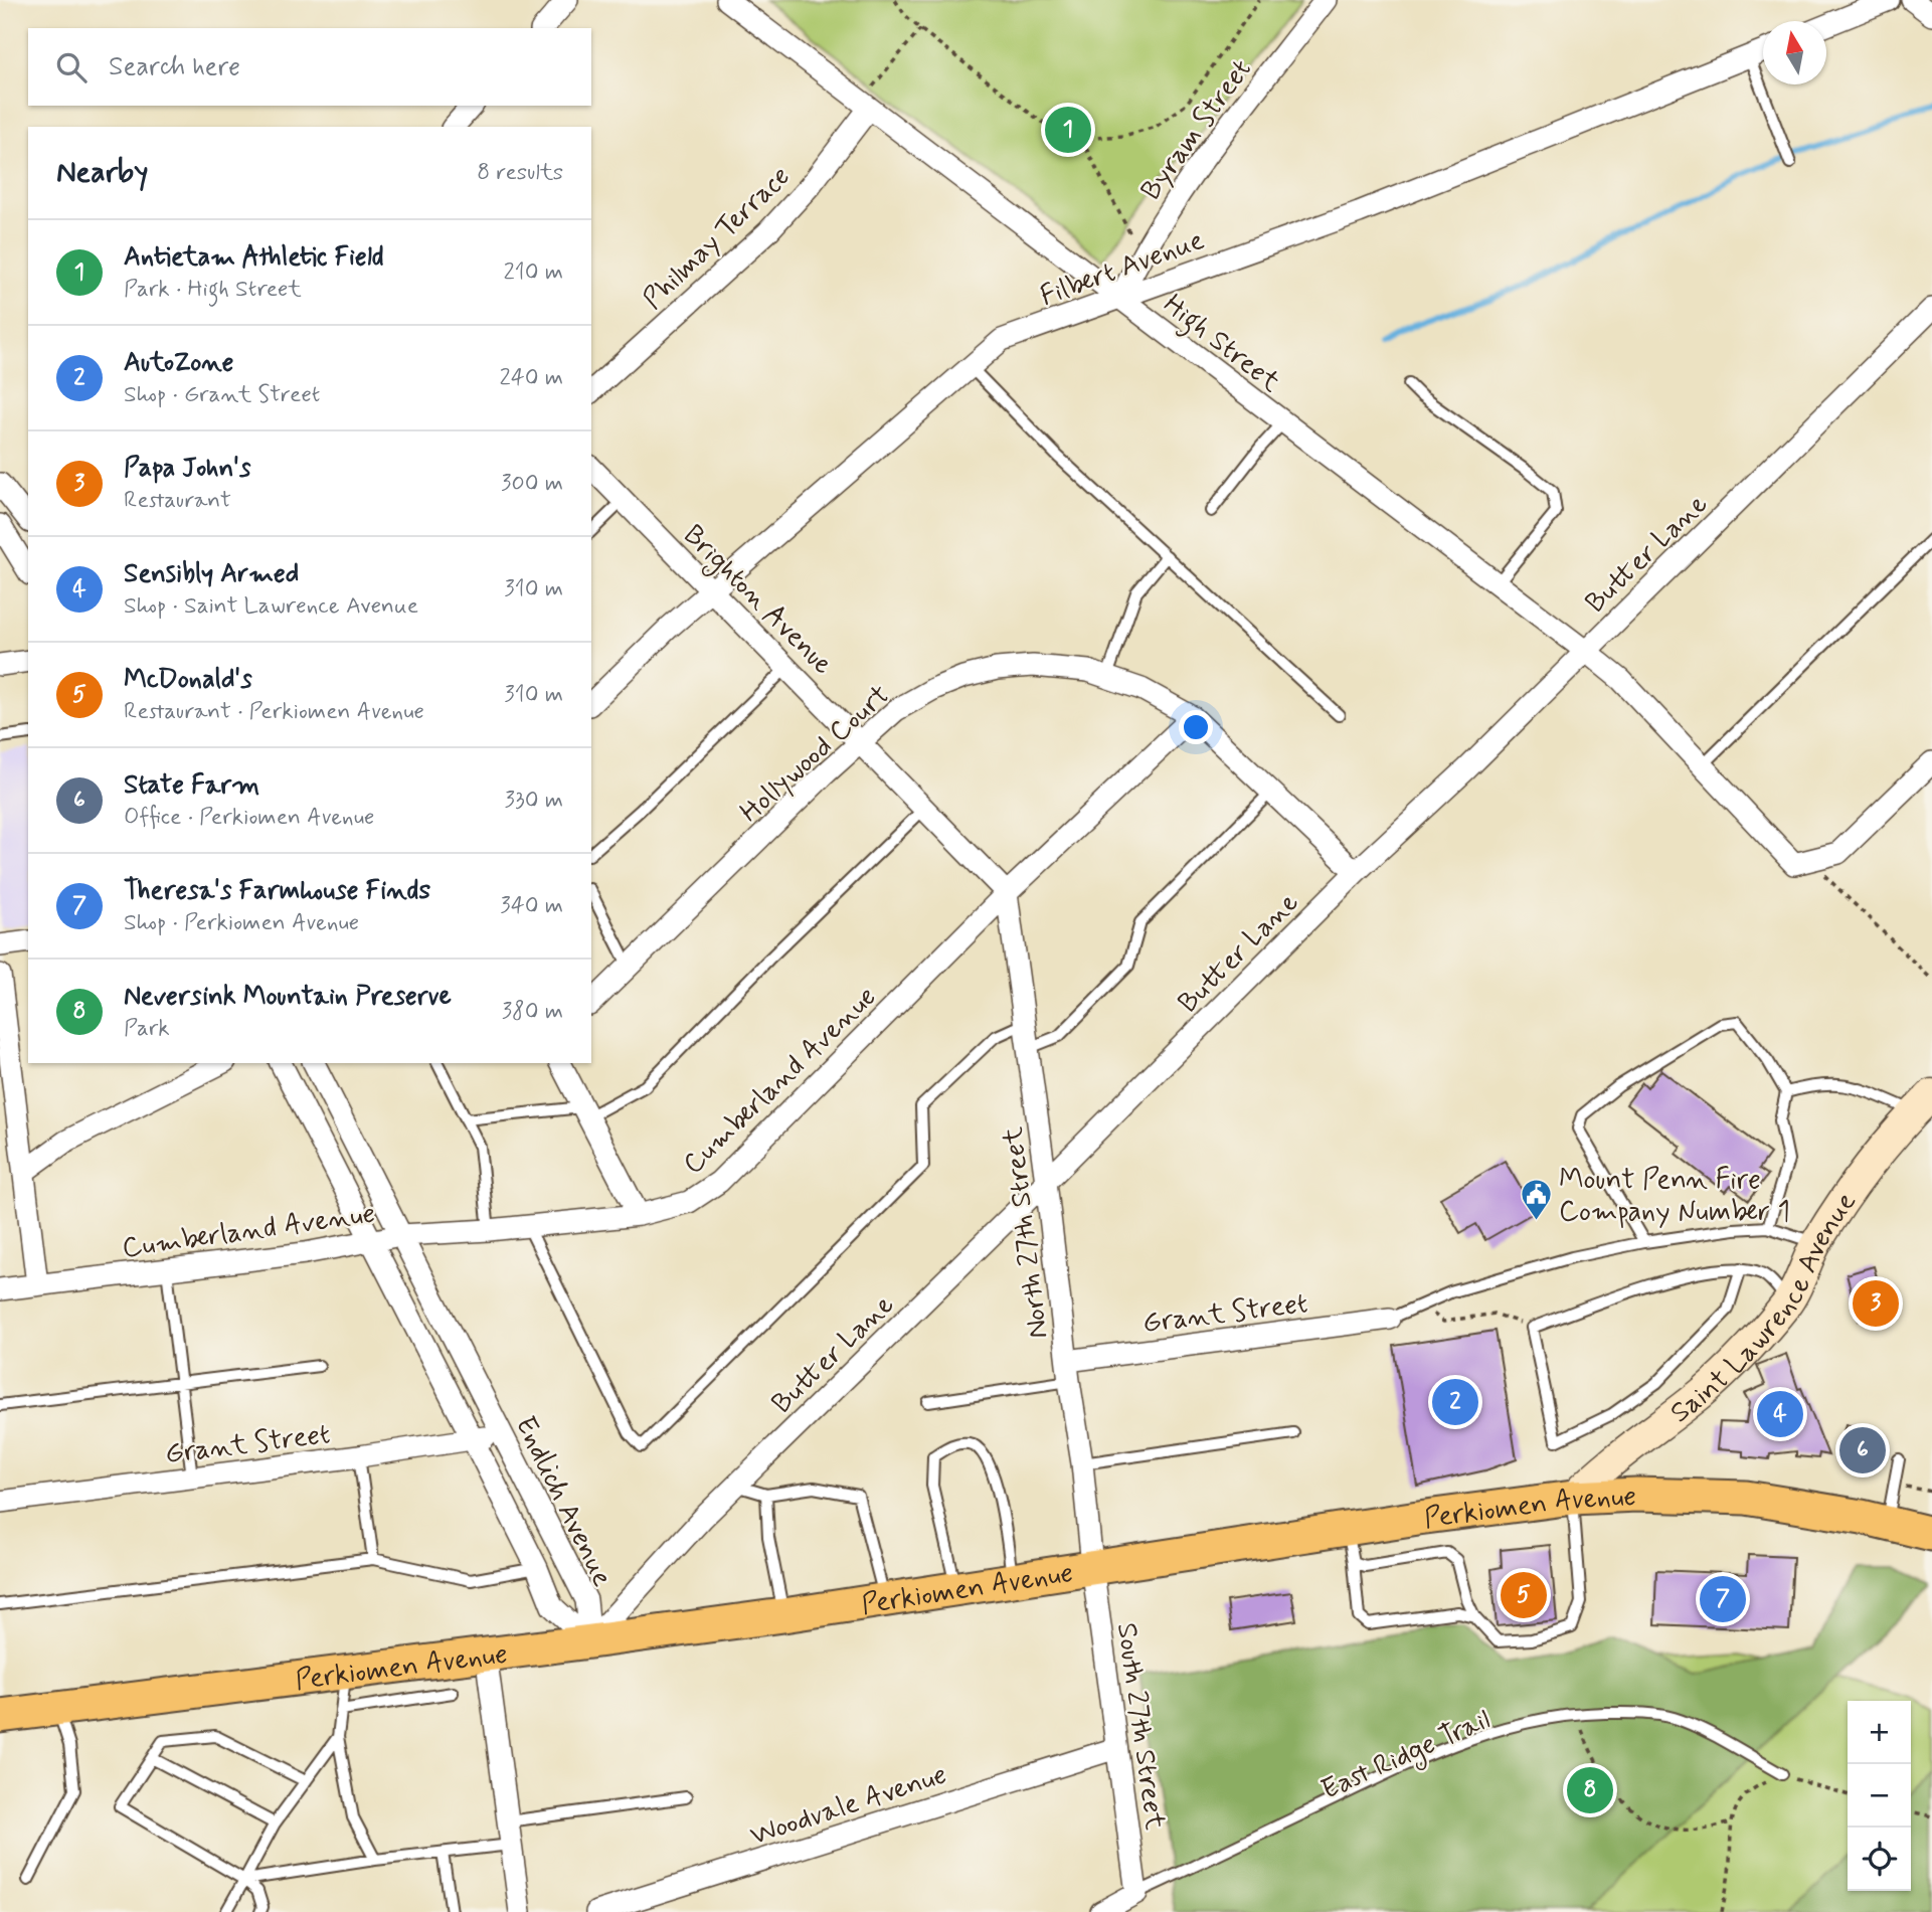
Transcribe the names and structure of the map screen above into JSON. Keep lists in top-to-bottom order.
{
  "streets": {
    "main road": ["Saint Lawrence Avenue", "Perkiomen Avenue"],
    "street": [
      "Byram Street",
      "Philmay Terrace",
      "Filbert Avenue",
      "High Street",
      "Butter Lane",
      "Brighton Avenue",
      "Hollywood Court",
      "Cumberland Avenue",
      "North 27th Street",
      "Grant Street",
      "Endlich Avenue",
      "South 27th Street",
      "Woodvale Avenue"
    ]
  },
  "crossings": [
    ["Byram Street", "Filbert Avenue"],
    ["Byram Street", "High Street"],
    ["Philmay Terrace", "High Street"],
    ["Filbert Avenue", "High Street"],
    ["Filbert Avenue", "Brighton Avenue"],
    ["High Street", "Butter Lane"],
    ["Butter Lane", "Hollywood Court"],
    ["Butter Lane", "North 27th Street"],
    ["Butter Lane", "Endlich Avenue"],
    ["Butter Lane", "Perkiomen Avenue"],
    ["Brighton Avenue", "Hollywood Court"],
    ["Brighton Avenue", "Cumberland Avenue"],
    ["Brighton Avenue", "North 27th Street"],
    ["Hollywood Court", "Cumberland Avenue"],
    ["Cumberland Avenue", "North 27th Street"],
    ["Cumberland Avenue", "Endlich Avenue"],
    ["North 27th Street", "Grant Street"],
    ["North 27th Street", "Perkiomen Avenue"],
    ["North 27th Street", "South 27th Street"],
    ["Saint Lawrence Avenue", "Perkiomen Avenue"],
    ["Grant Street", "Endlich Avenue"],
    ["Endlich Avenue", "Perkiomen Avenue"],
    ["Perkiomen Avenue", "South 27th Street"],
    ["South 27th Street", "Woodvale Avenue"]
  ],
  "places": {
    "public building": ["Mount Penn Fire Company Number 1"]
  },
  "north": "top",
  "page": {
    "search": "Search here",
    "pins": [
      "1",
      "3",
      "2",
      "4",
      "6",
      "5",
      "7",
      "8"
    ],
    "heading": ["Nearby", "8 results"],
    "list": [
      {
        "mark": "1",
        "name": "Antietam Athletic Field",
        "note": "Park · High Street",
        "value": "210 m"
      },
      {
        "mark": "2",
        "name": "AutoZone",
        "note": "Shop · Grant Street",
        "value": "240 m"
      },
      {
        "mark": "3",
        "name": "Papa John's",
        "note": "Restaurant",
        "value": "300 m"
      },
      {
        "mark": "4",
        "name": "Sensibly Armed",
        "note": "Shop · Saint Lawrence Avenue",
        "value": "310 m"
      },
      {
        "mark": "5",
        "name": "McDonald's",
        "note": "Restaurant · Perkiomen Avenue",
        "value": "310 m"
      },
      {
        "mark": "6",
        "name": "State Farm",
        "note": "Office · Perkiomen Avenue",
        "value": "330 m"
      },
      {
        "mark": "7",
        "name": "Theresa's Farmhouse Finds",
        "note": "Shop · Perkiomen Avenue",
        "value": "340 m"
      },
      {
        "mark": "8",
        "name": "Neversink Mountain Preserve",
        "note": "Park",
        "value": "380 m"
      }
    ],
    "map_buttons": ["+", "−"]
  }
}
